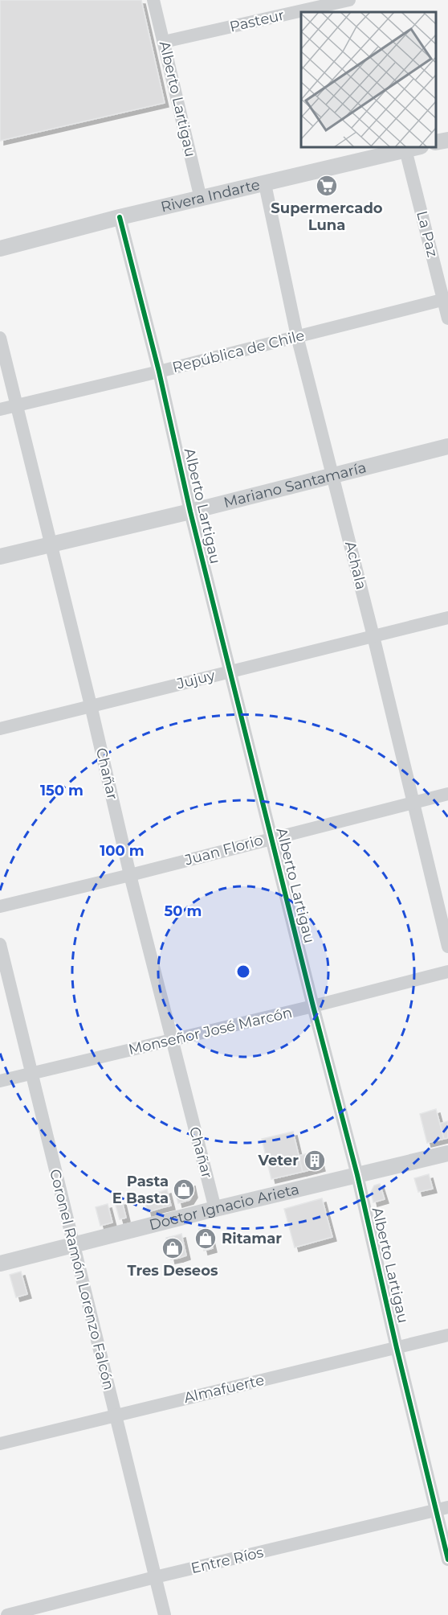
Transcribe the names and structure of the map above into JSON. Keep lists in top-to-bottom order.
{
  "streets": {
    "street": [
      "Pasteur",
      "Alberto Lartigau",
      "Rivera Indarte",
      "La Paz",
      "República de Chile",
      "Mariano Santamaría",
      "Achala",
      "Jujuy",
      "Chañar",
      "Juan Florio",
      "Monseñor José Marcón",
      "Doctor Ignacio Arieta",
      "Coronel Ramón Lorenzo Falcón",
      "Almafuerte",
      "Entre Ríos"
    ]
  },
  "crossings": [
    ["Pasteur", "Alberto Lartigau"],
    ["Alberto Lartigau", "Rivera Indarte"],
    ["Alberto Lartigau", "República de Chile"],
    ["Alberto Lartigau", "Mariano Santamaría"],
    ["Alberto Lartigau", "Jujuy"],
    ["Alberto Lartigau", "Juan Florio"],
    ["Alberto Lartigau", "Monseñor José Marcón"],
    ["Alberto Lartigau", "Doctor Ignacio Arieta"],
    ["Alberto Lartigau", "Almafuerte"],
    ["Alberto Lartigau", "Entre Ríos"],
    ["Rivera Indarte", "La Paz"],
    ["Rivera Indarte", "Achala"],
    ["La Paz", "República de Chile"],
    ["República de Chile", "Achala"],
    ["República de Chile", "Chañar"],
    ["Mariano Santamaría", "Achala"],
    ["Mariano Santamaría", "Chañar"],
    ["Achala", "Jujuy"],
    ["Achala", "Juan Florio"],
    ["Jujuy", "Chañar"],
    ["Chañar", "Juan Florio"],
    ["Chañar", "Monseñor José Marcón"],
    ["Chañar", "Doctor Ignacio Arieta"],
    ["Monseñor José Marcón", "Coronel Ramón Lorenzo Falcón"],
    ["Doctor Ignacio Arieta", "Coronel Ramón Lorenzo Falcón"],
    ["Coronel Ramón Lorenzo Falcón", "Almafuerte"],
    ["Coronel Ramón Lorenzo Falcón", "Entre Ríos"]
  ],
  "places": {
    "supermarket": ["Supermercado Luna"],
    "building": ["Veter"],
    "shop": ["Pasta E Basta", "Ritamar", "Tres Deseos"]
  },
  "rings": ["150 m", "100 m", "50 m"]
}
